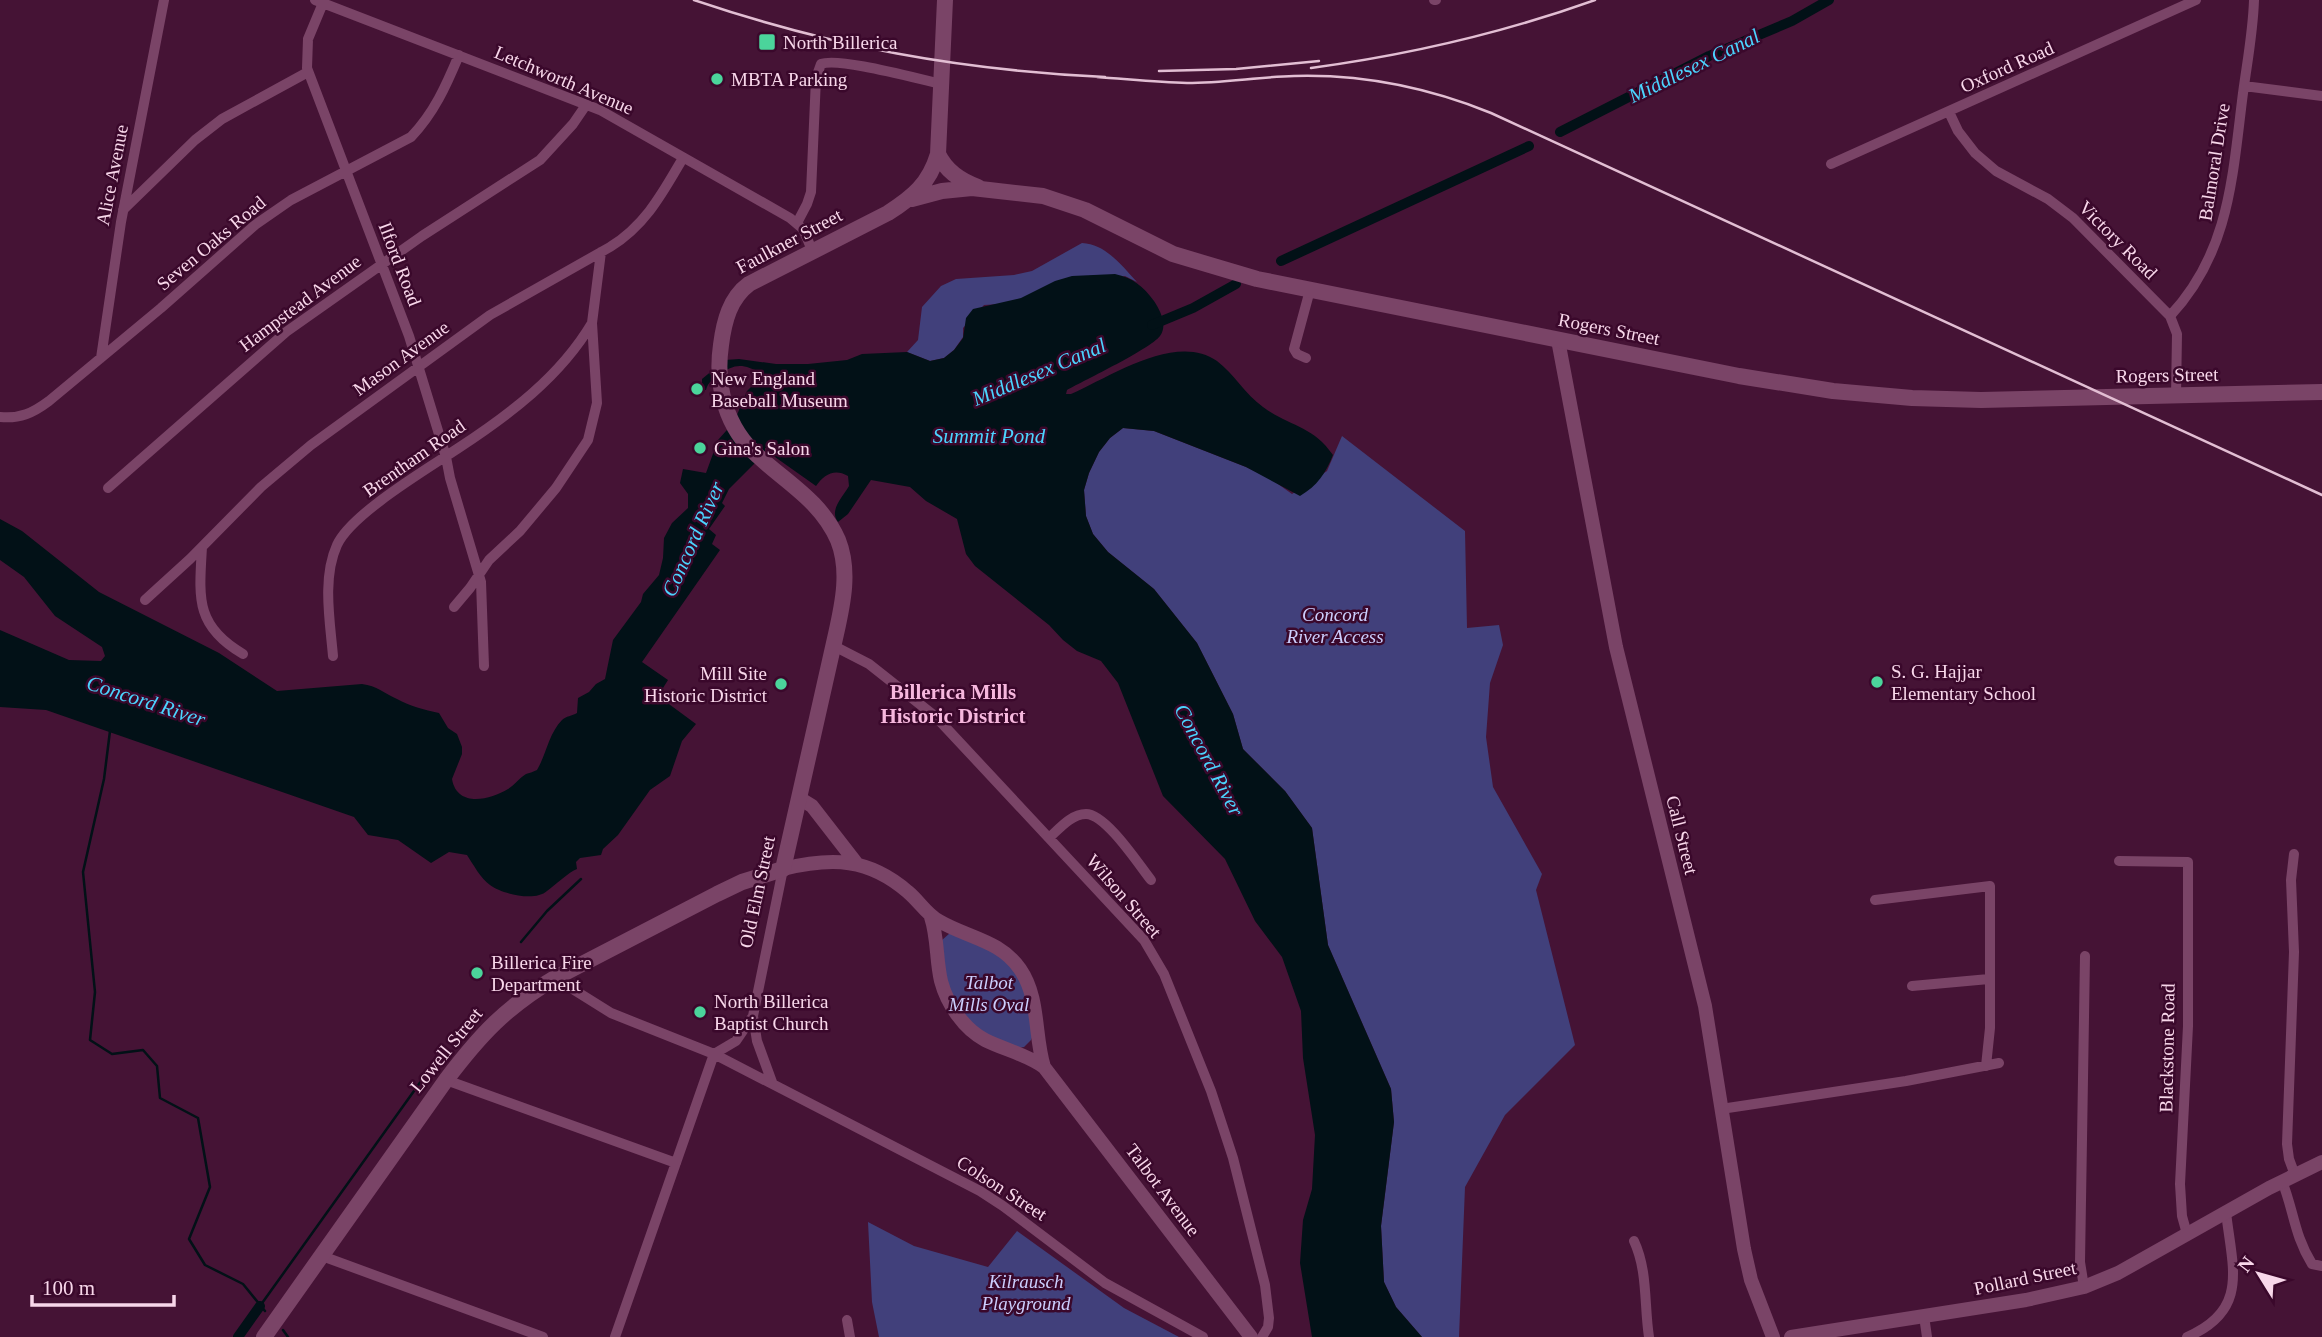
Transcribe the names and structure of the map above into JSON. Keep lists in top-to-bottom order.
{
  "streets": {
    "main road": [
      "Faulkner Street",
      "Rogers Street",
      "Old Elm Street",
      "Lowell Street"
    ],
    "street": [
      "Oxford Road",
      "Letchworth Avenue",
      "Balmoral Drive",
      "Alice Avenue",
      "Victory Road",
      "Seven Oaks Road",
      "Ilford Road",
      "Hampstead Avenue",
      "Mason Avenue",
      "Brentham Road",
      "Call Street",
      "Wilson Street",
      "Blackstone Road",
      "Colson Street",
      "Talbot Avenue",
      "Pollard Street"
    ]
  },
  "crossings": [
    ["Oxford Road", "Victory Road"],
    ["Letchworth Avenue", "Seven Oaks Road"],
    ["Letchworth Avenue", "Ilford Road"],
    ["Letchworth Avenue", "Hampstead Avenue"],
    ["Letchworth Avenue", "Mason Avenue"],
    ["Balmoral Drive", "Victory Road"],
    ["Alice Avenue", "Seven Oaks Road"],
    ["Faulkner Street", "Rogers Street"],
    ["Faulkner Street", "Old Elm Street"],
    ["Seven Oaks Road", "Ilford Road"],
    ["Ilford Road", "Hampstead Avenue"],
    ["Ilford Road", "Mason Avenue"],
    ["Ilford Road", "Brentham Road"],
    ["Rogers Street", "Call Street"],
    ["Old Elm Street", "Wilson Street"],
    ["Old Elm Street", "Lowell Street"],
    ["Old Elm Street", "Colson Street"],
    ["Old Elm Street", "Talbot Avenue"],
    ["Blackstone Road", "Pollard Street"],
    ["Lowell Street", "Colson Street"],
    ["Lowell Street", "Talbot Avenue"]
  ],
  "districts": ["Billerica Mills Historic District"],
  "water": ["Middlesex Canal", "Summit Pond", "Concord River"],
  "parks": ["Concord River Access", "Talbot Mills Oval", "Kilrausch Playground"],
  "places": {
    "transit": ["North Billerica"],
    "other": [
      "MBTA Parking",
      "New England Baseball Museum",
      "Gina's Salon",
      "S. G. Hajjar Elementary School",
      "Mill Site Historic District",
      "Billerica Fire Department",
      "North Billerica Baptist Church"
    ]
  },
  "scale_bar": "100 m",
  "north": "top left"
}
